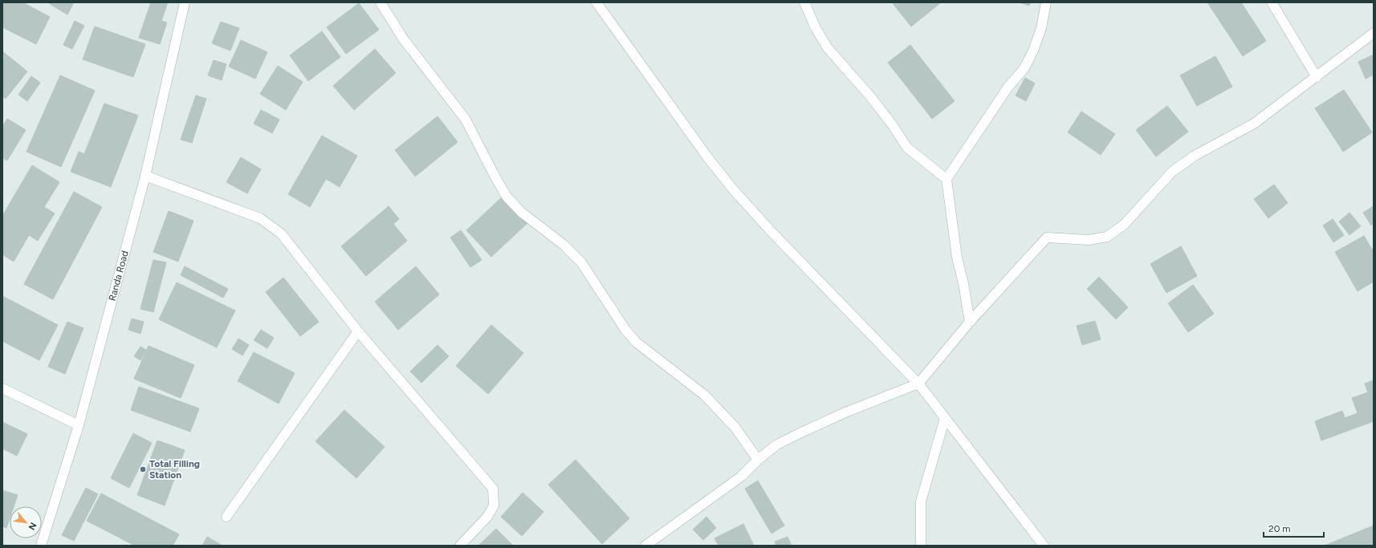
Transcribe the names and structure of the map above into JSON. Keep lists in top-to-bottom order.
{
  "streets": {
    "street": ["Randa Road"]
  },
  "places": ["Total Filling Station"],
  "scale_bar": "20 m",
  "north": "bottom right"
}
